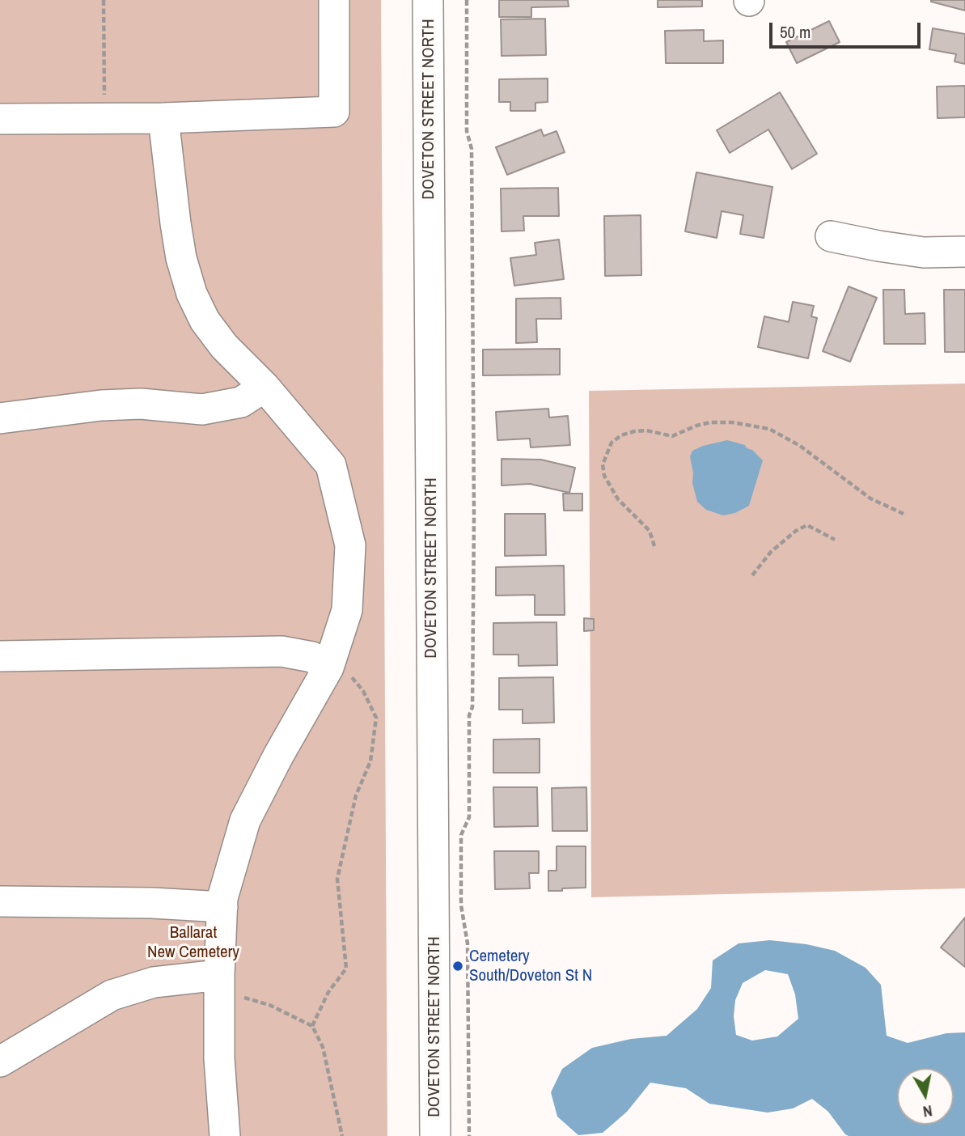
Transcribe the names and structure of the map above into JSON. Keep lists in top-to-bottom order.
{
  "streets": {
    "street": ["DOVETON STREET NORTH"]
  },
  "parks": ["Ballarat New Cemetery"],
  "places": ["Cemetery South/Doveton St N"],
  "scale_bar": "50 m",
  "north": "bottom"
}
